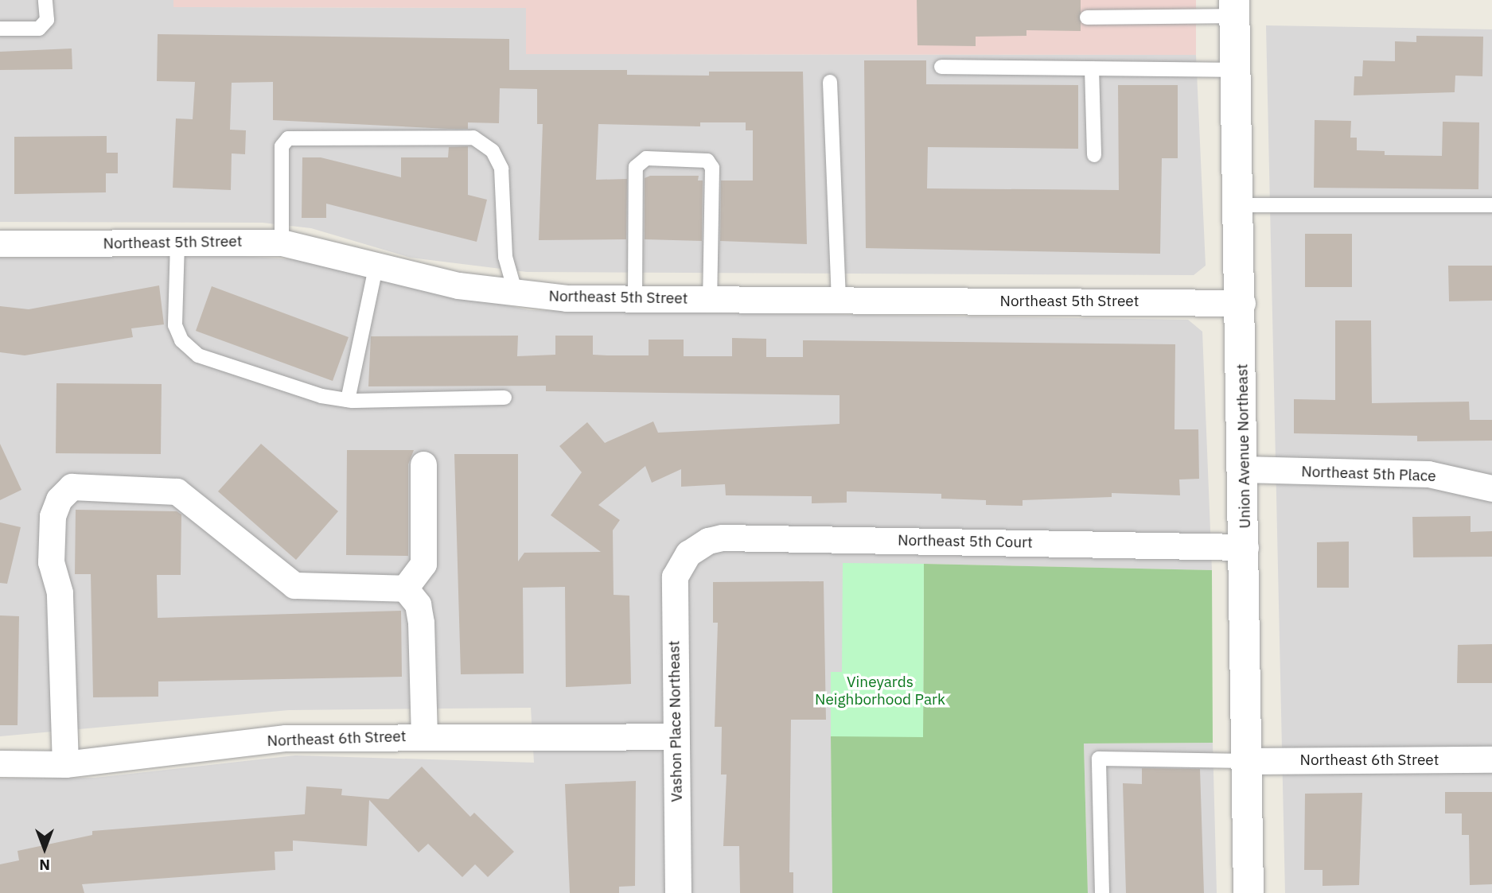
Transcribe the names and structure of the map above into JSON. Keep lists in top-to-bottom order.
{
  "streets": {
    "street": [
      "Northeast 5th Street",
      "Union Avenue Northeast",
      "Northeast 5th Place",
      "Northeast 5th Court",
      "Vashon Place Northeast",
      "Northeast 6th Street"
    ]
  },
  "crossings": [
    ["Northeast 5th Street", "Union Avenue Northeast"],
    ["Union Avenue Northeast", "Northeast 5th Place"],
    ["Union Avenue Northeast", "Northeast 5th Court"],
    ["Union Avenue Northeast", "Northeast 6th Street"],
    ["Northeast 5th Court", "Vashon Place Northeast"],
    ["Vashon Place Northeast", "Northeast 6th Street"]
  ],
  "parks": ["Vineyards Neighborhood Park"],
  "north": "bottom"
}
